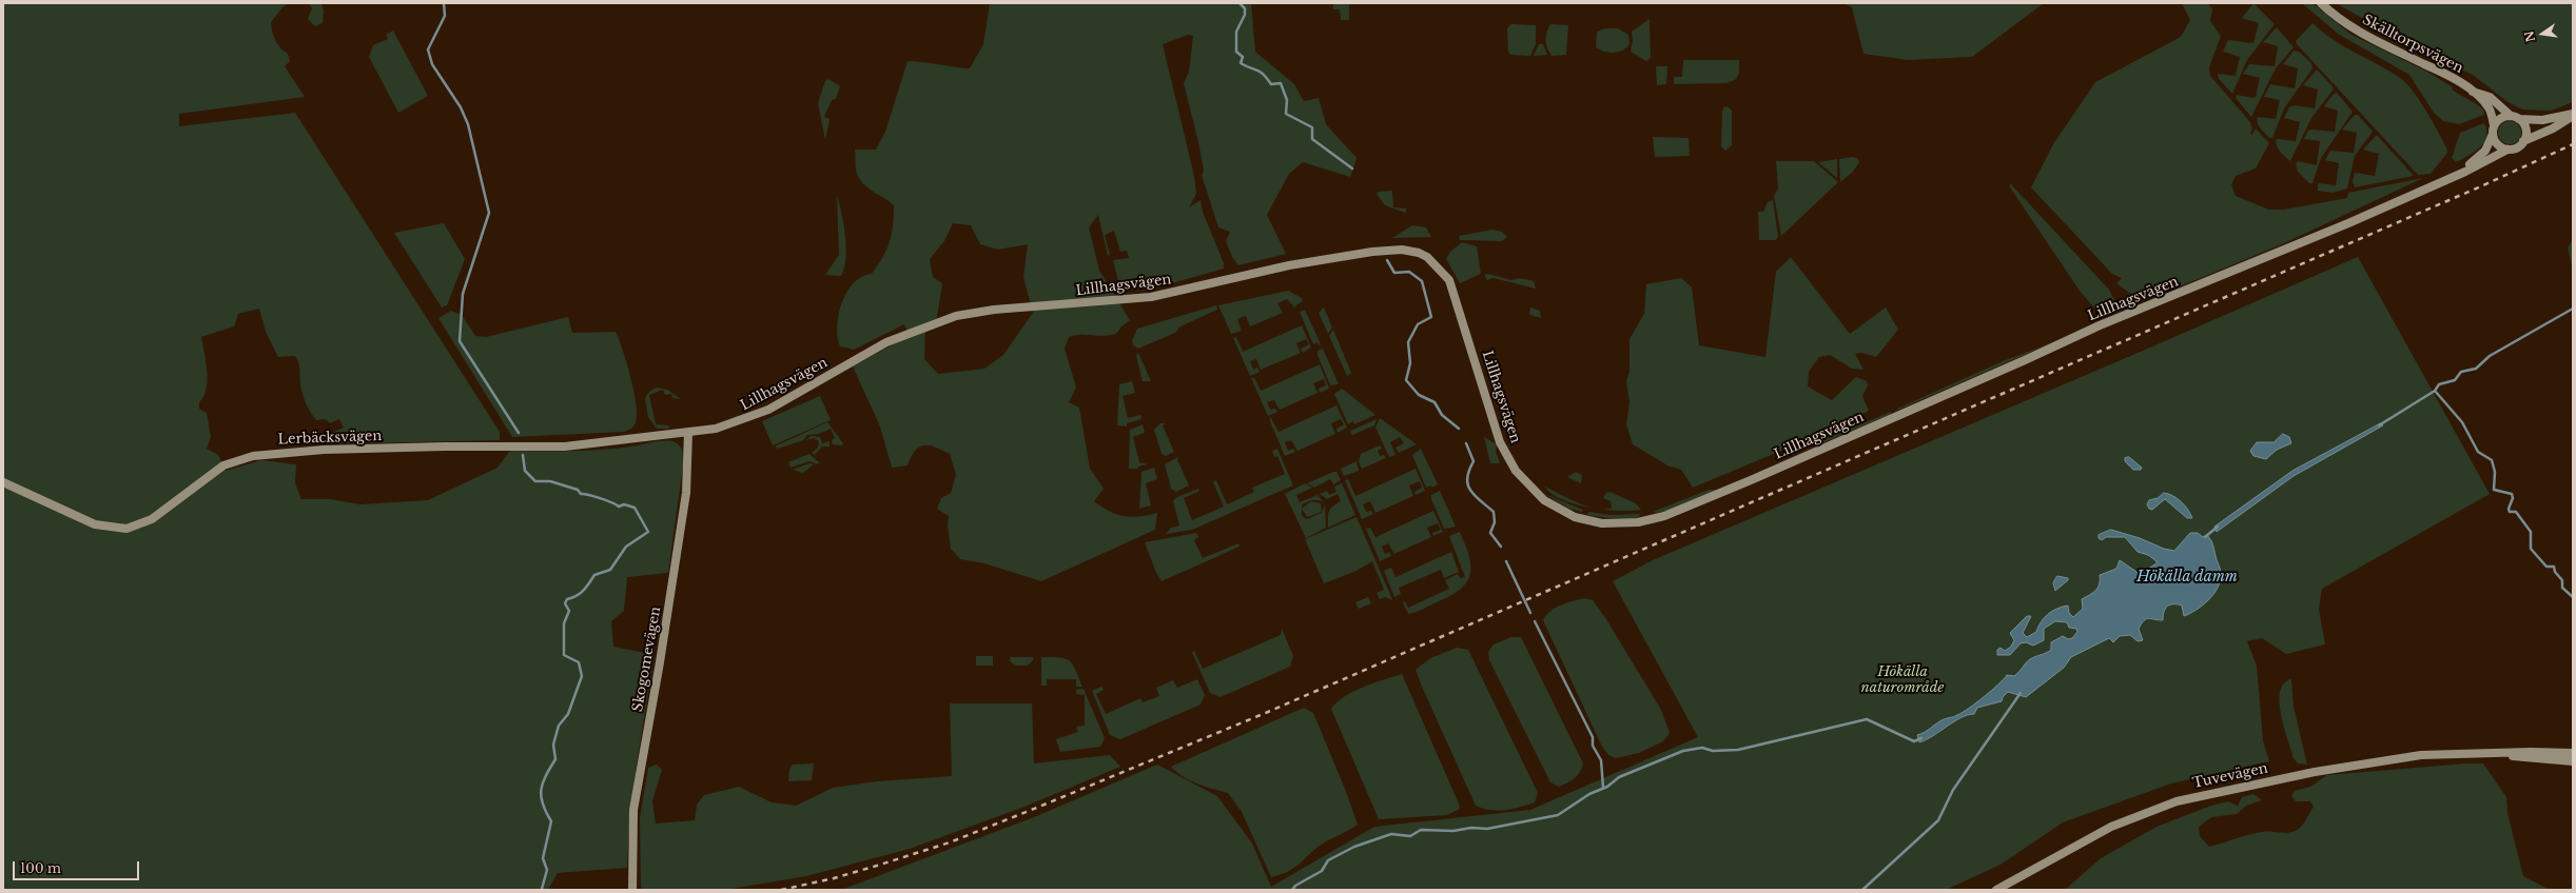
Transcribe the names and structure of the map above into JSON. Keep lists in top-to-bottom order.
{
  "streets": {
    "street": [
      "Skälltorpsvägen",
      "Lillhagsvägen",
      "Lerbäcksvägen",
      "Skogomevägen",
      "Tuvevägen"
    ]
  },
  "crossings": [
    ["Skälltorpsvägen", "Lillhagsvägen"],
    ["Lillhagsvägen", "Lerbäcksvägen"],
    ["Lillhagsvägen", "Skogomevägen"],
    ["Lerbäcksvägen", "Skogomevägen"]
  ],
  "water": ["Hökälla damm"],
  "parks": ["Hökälla naturområde"],
  "scale_bar": "100 m",
  "north": "left"
}
